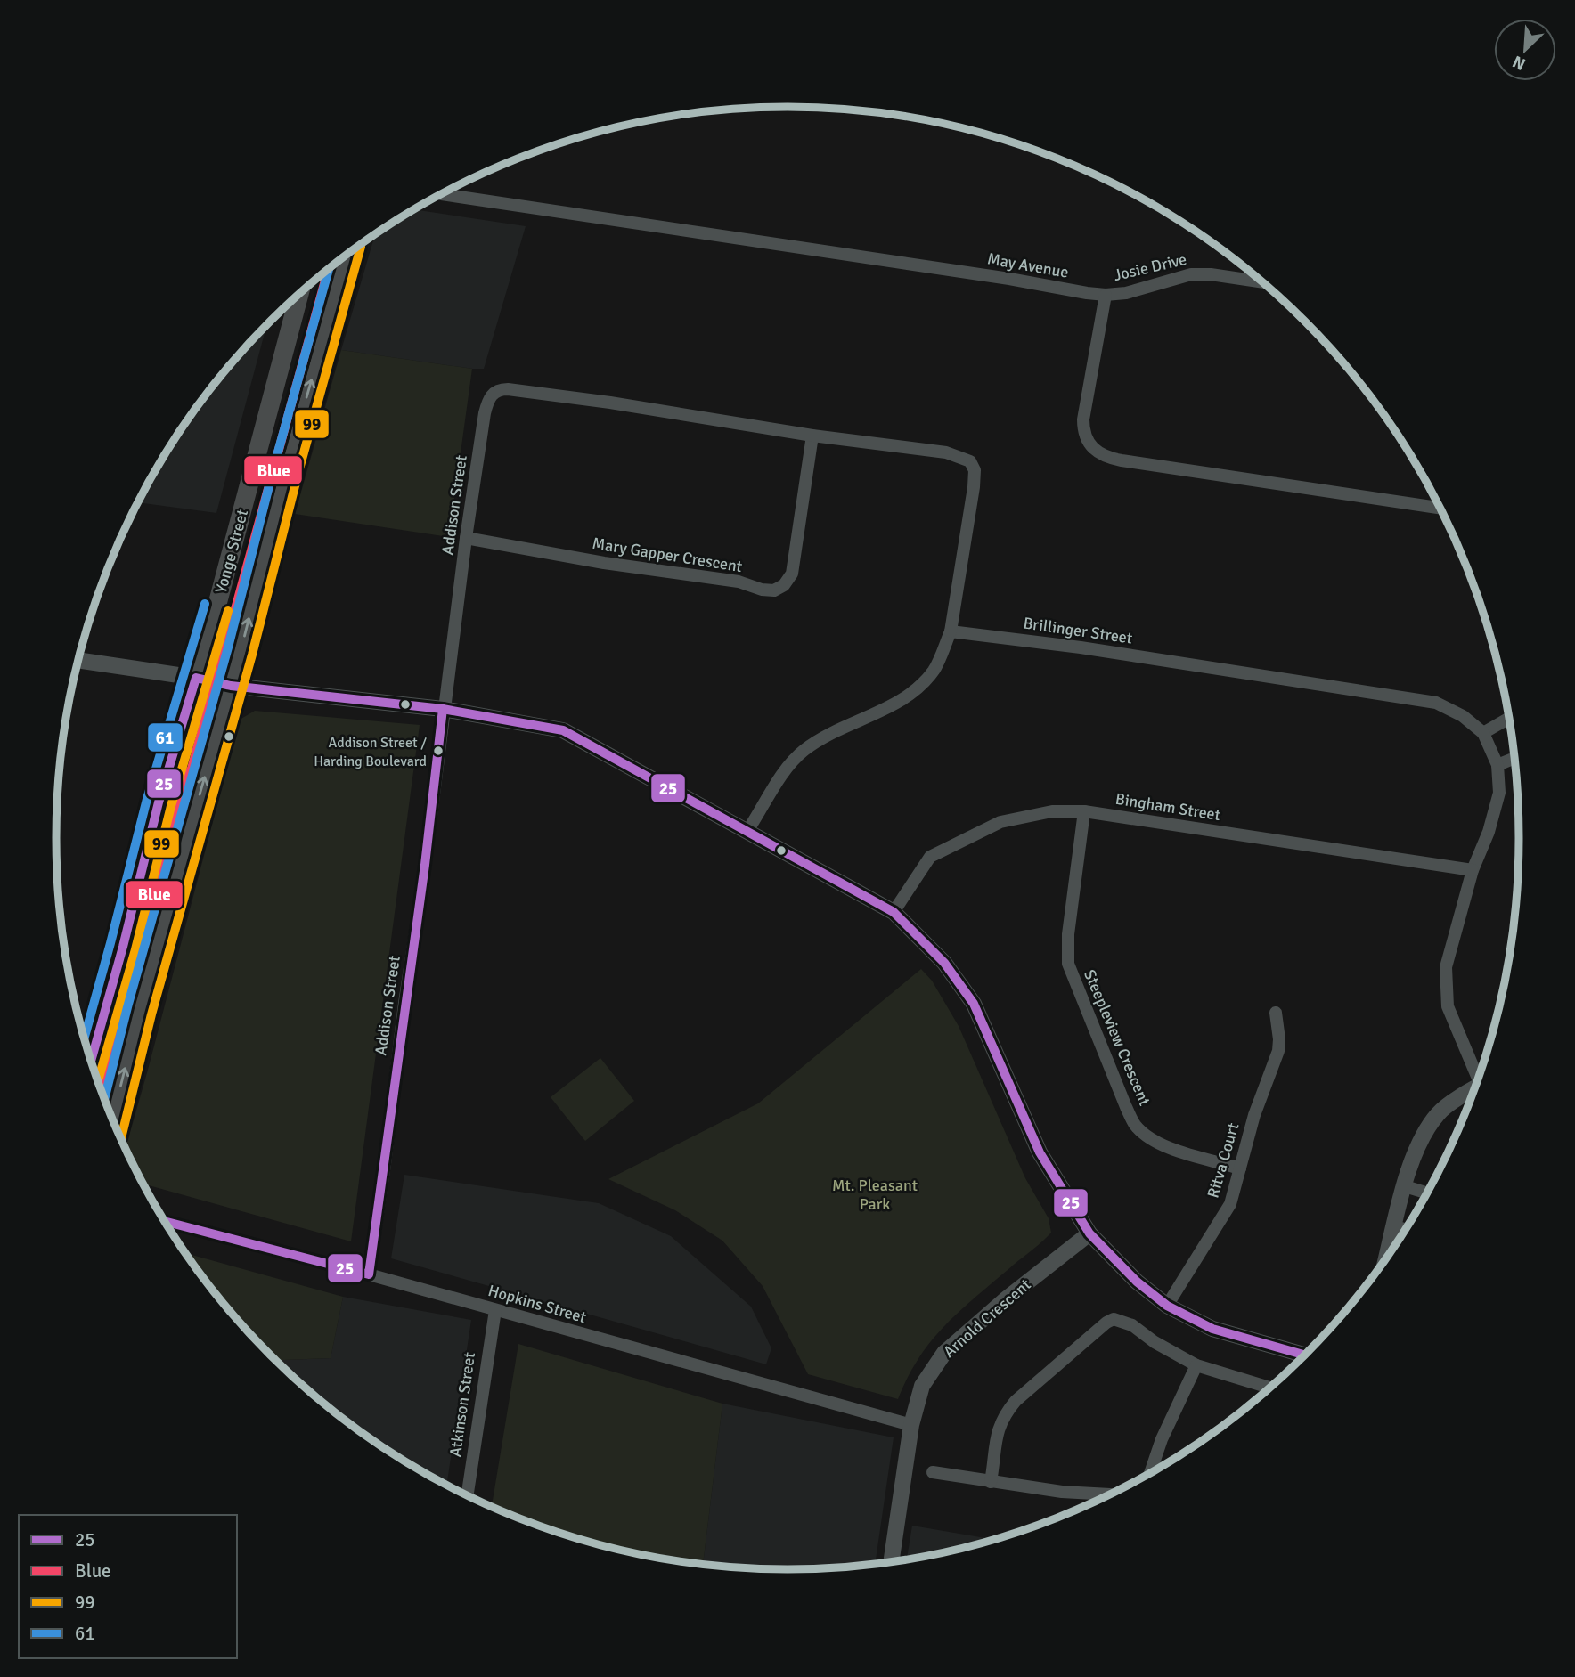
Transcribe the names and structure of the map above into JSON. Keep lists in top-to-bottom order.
{
  "streets": {
    "main road": ["Yonge Street"],
    "street": [
      "May Avenue",
      "Josie Drive",
      "Addison Street",
      "Mary Gapper Crescent",
      "Brillinger Street",
      "Bingham Street",
      "Steepleview Crescent",
      "Ritva Court",
      "Hopkins Street",
      "Arnold Crescent",
      "Atkinson Street"
    ]
  },
  "crossings": [
    ["May Avenue", "Josie Drive"],
    ["Addison Street", "Mary Gapper Crescent"],
    ["Addison Street", "Brillinger Street"],
    ["Addison Street", "Hopkins Street"],
    ["Brillinger Street", "Bingham Street"],
    ["Bingham Street", "Steepleview Crescent"],
    ["Steepleview Crescent", "Ritva Court"],
    ["Hopkins Street", "Arnold Crescent"],
    ["Hopkins Street", "Atkinson Street"]
  ],
  "parks": ["Mt. Pleasant Park"],
  "places": ["Addison Street / Harding Boulevard"],
  "lines": [
    "transit line 99",
    "transit line 61",
    "transit line Blue",
    "transit line 25"
  ],
  "legend": [
    "25",
    "Blue",
    "99",
    "61"
  ],
  "north": "bottom left"
}
